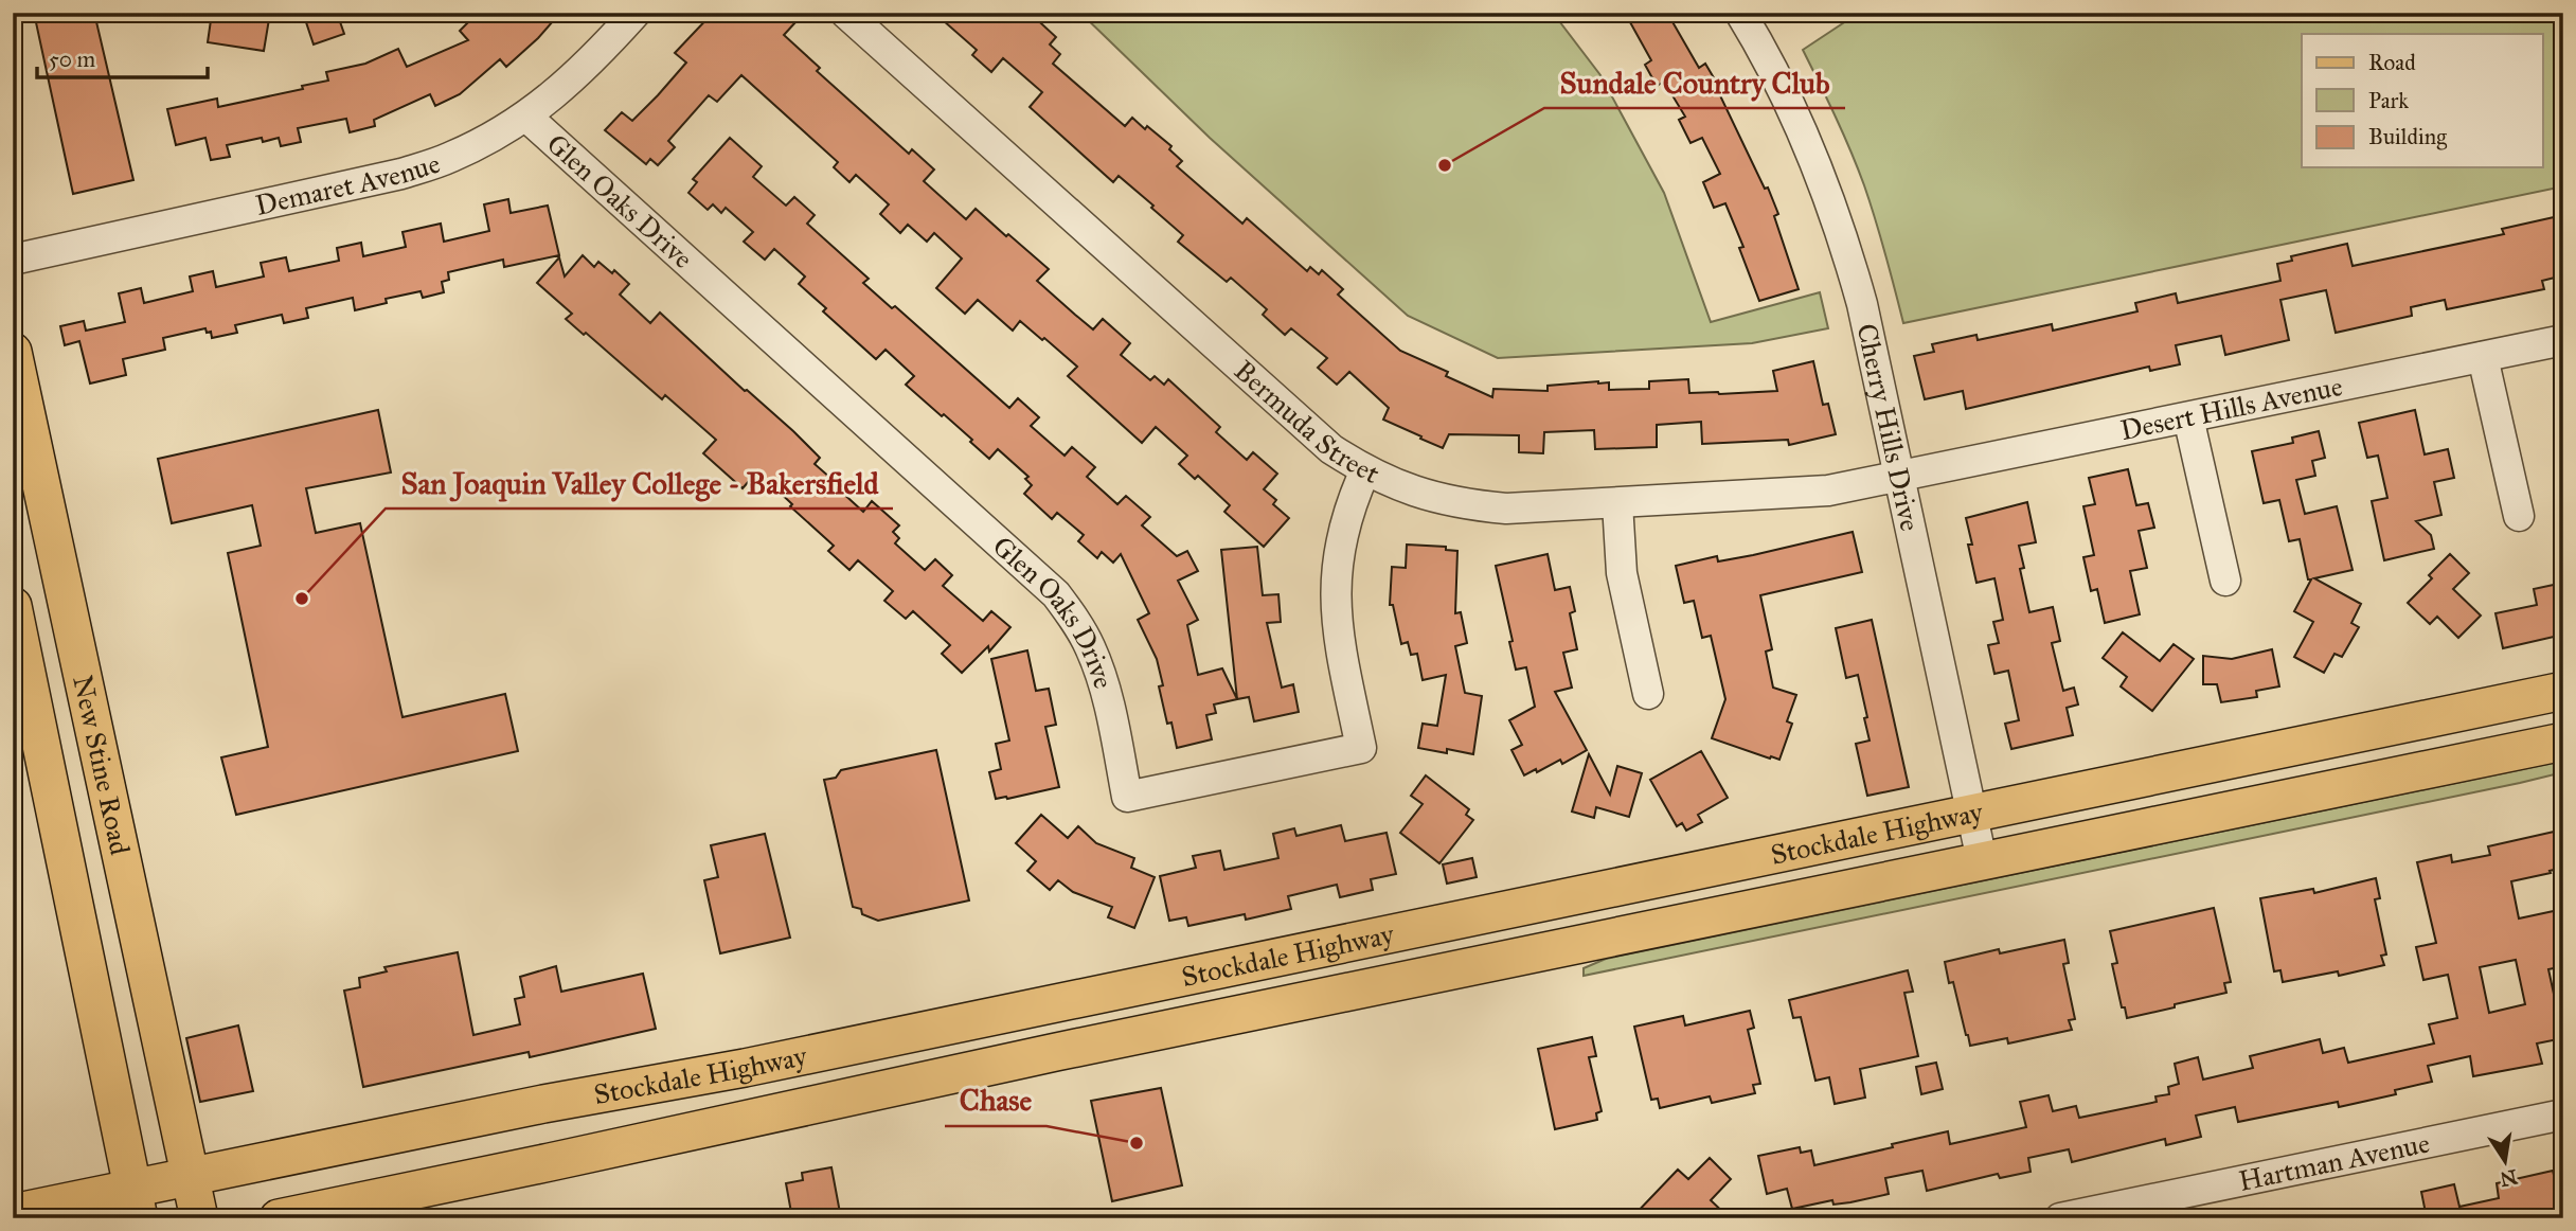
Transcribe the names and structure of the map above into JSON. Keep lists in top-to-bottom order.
{
  "streets": {
    "main road": ["New Stine Road", "Stockdale Highway"],
    "street": [
      "Demaret Avenue",
      "Glen Oaks Drive",
      "Desert Hills Avenue",
      "Bermuda Street",
      "Cherry Hills Drive",
      "Hartman Avenue"
    ]
  },
  "crossings": [
    ["Demaret Avenue", "Glen Oaks Drive"],
    ["Glen Oaks Drive", "Bermuda Street"],
    ["Desert Hills Avenue", "Bermuda Street"],
    ["Desert Hills Avenue", "Cherry Hills Drive"],
    ["Bermuda Street", "Cherry Hills Drive"],
    ["Cherry Hills Drive", "Stockdale Highway"],
    ["New Stine Road", "Stockdale Highway"]
  ],
  "places": ["Sundale Country Club", "San Joaquin Valley College - Bakersfield", "Chase"],
  "legend": ["Road", "Park", "Building"],
  "scale_bar": "50 m",
  "north": "bottom"
}
